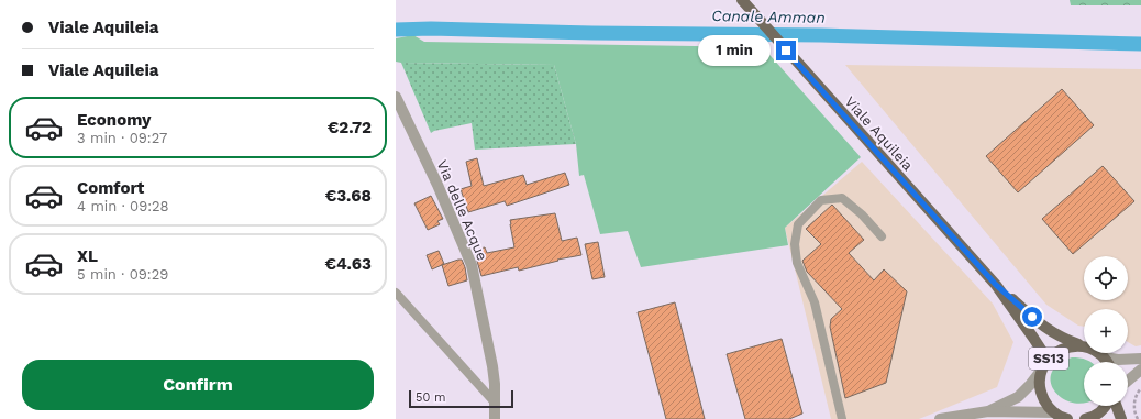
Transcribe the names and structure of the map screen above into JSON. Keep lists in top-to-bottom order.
{
  "streets": {
    "main road": ["Viale Aquileia", "SS13"],
    "street": ["Via delle Acque"]
  },
  "crossings": [
    ["Viale Aquileia", "SS13"]
  ],
  "water": ["Canale Amman"],
  "scale_bar": "50 m",
  "page": {
    "banner": ["Viale Aquileia", "Viale Aquileia"],
    "bubble": "1 min",
    "list": [
      {
        "name": "Economy",
        "note": "3 min · 09:27",
        "value": "€2.72"
      },
      {
        "name": "Comfort",
        "note": "4 min · 09:28",
        "value": "€3.68"
      },
      {
        "name": "XL",
        "note": "5 min · 09:29",
        "value": "€4.63"
      }
    ],
    "map_buttons": ["+", "−"],
    "buttons": "Confirm",
    "scale": "50 m"
  }
}
